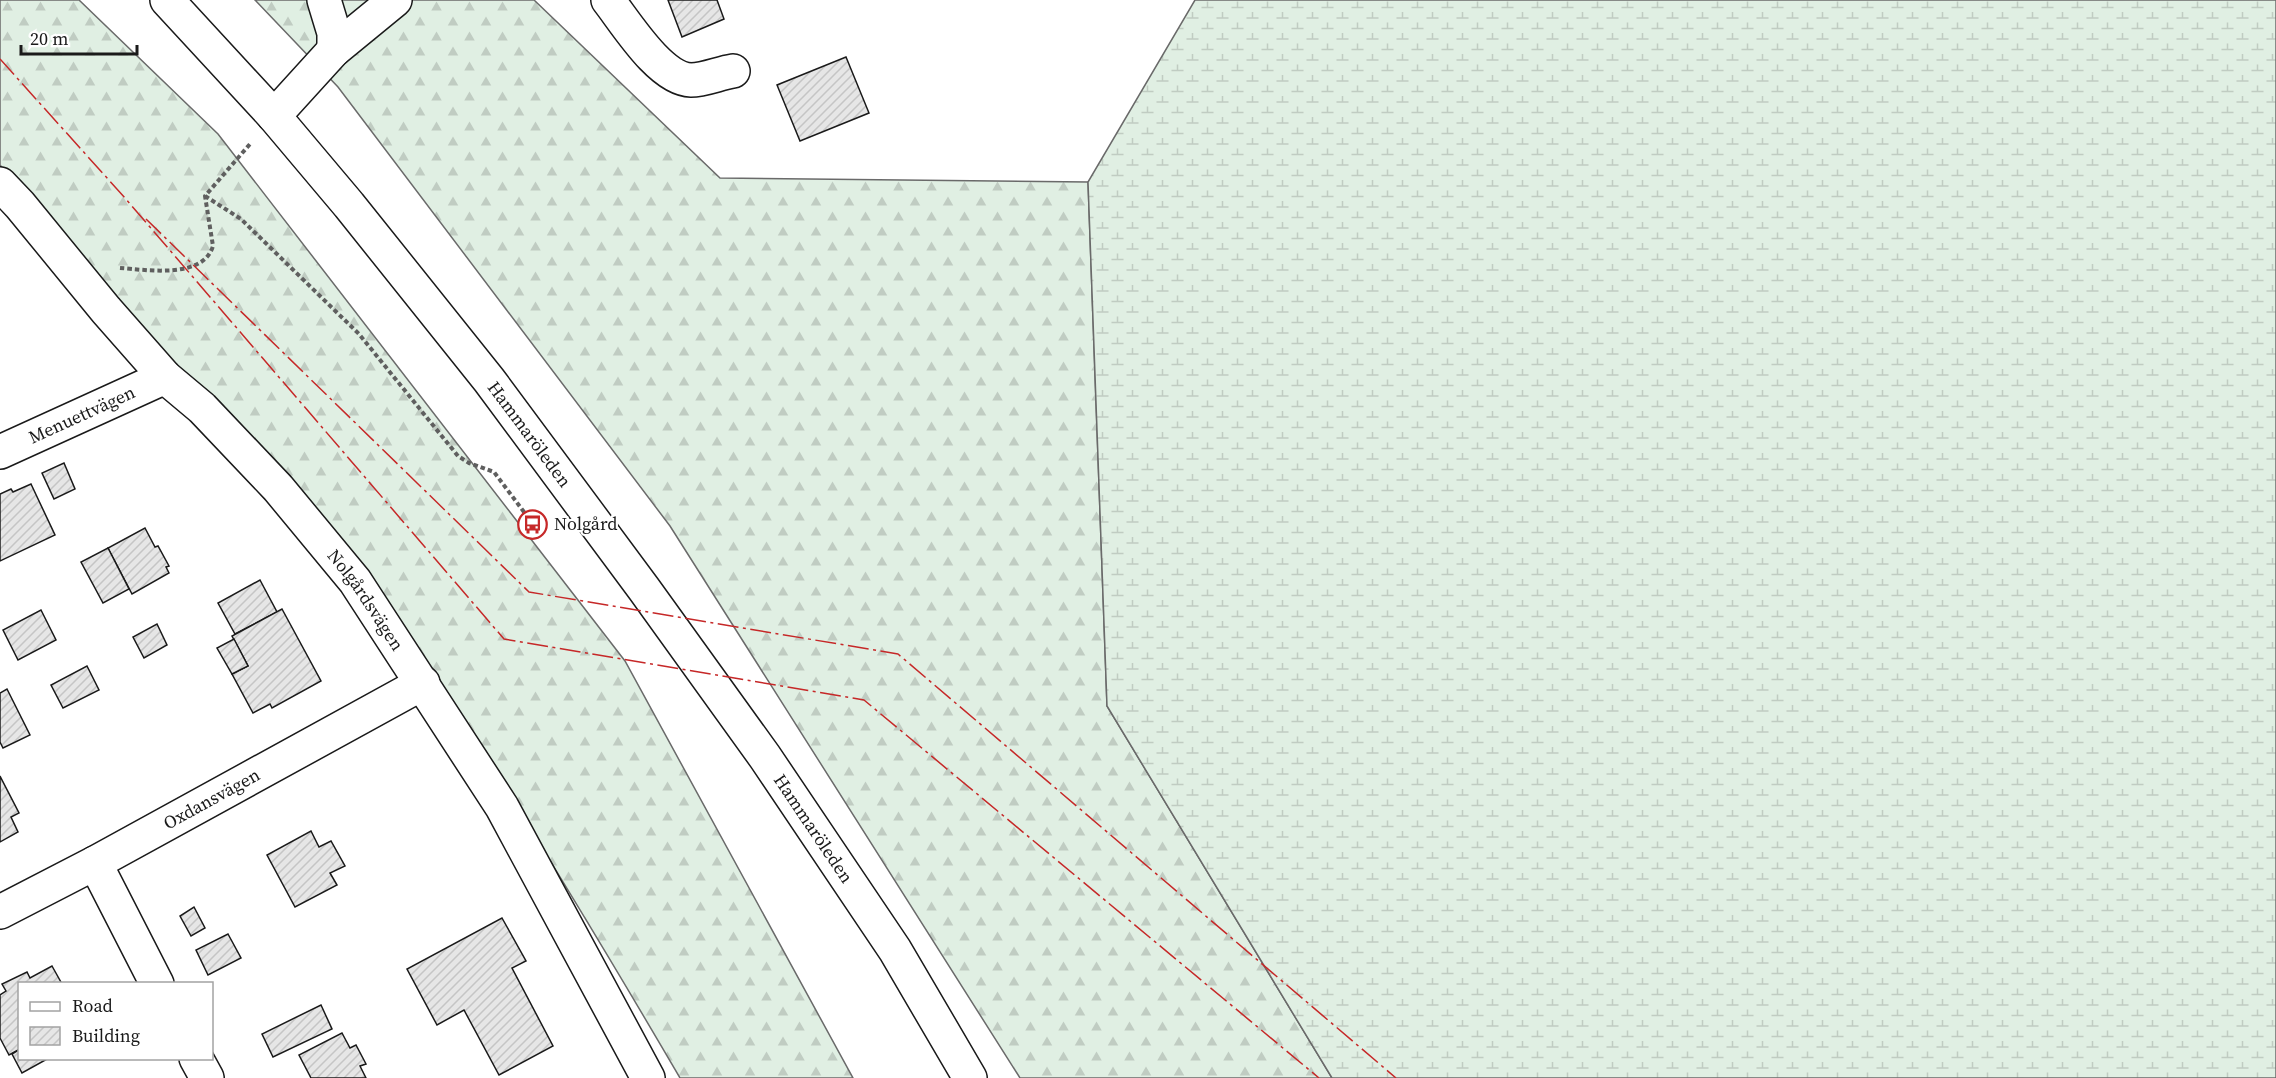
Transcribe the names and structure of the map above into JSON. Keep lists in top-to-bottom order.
{
  "streets": {
    "street": [
      "Menuettvägen",
      "Hammaröleden",
      "Nolgårdsvägen",
      "Oxdansvägen"
    ]
  },
  "crossings": [
    ["Menuettvägen", "Nolgårdsvägen"],
    ["Nolgårdsvägen", "Oxdansvägen"]
  ],
  "places": {
    "bus stop": ["Nolgård"]
  },
  "legend": ["Road", "Building"],
  "scale_bar": "20 m"
}
